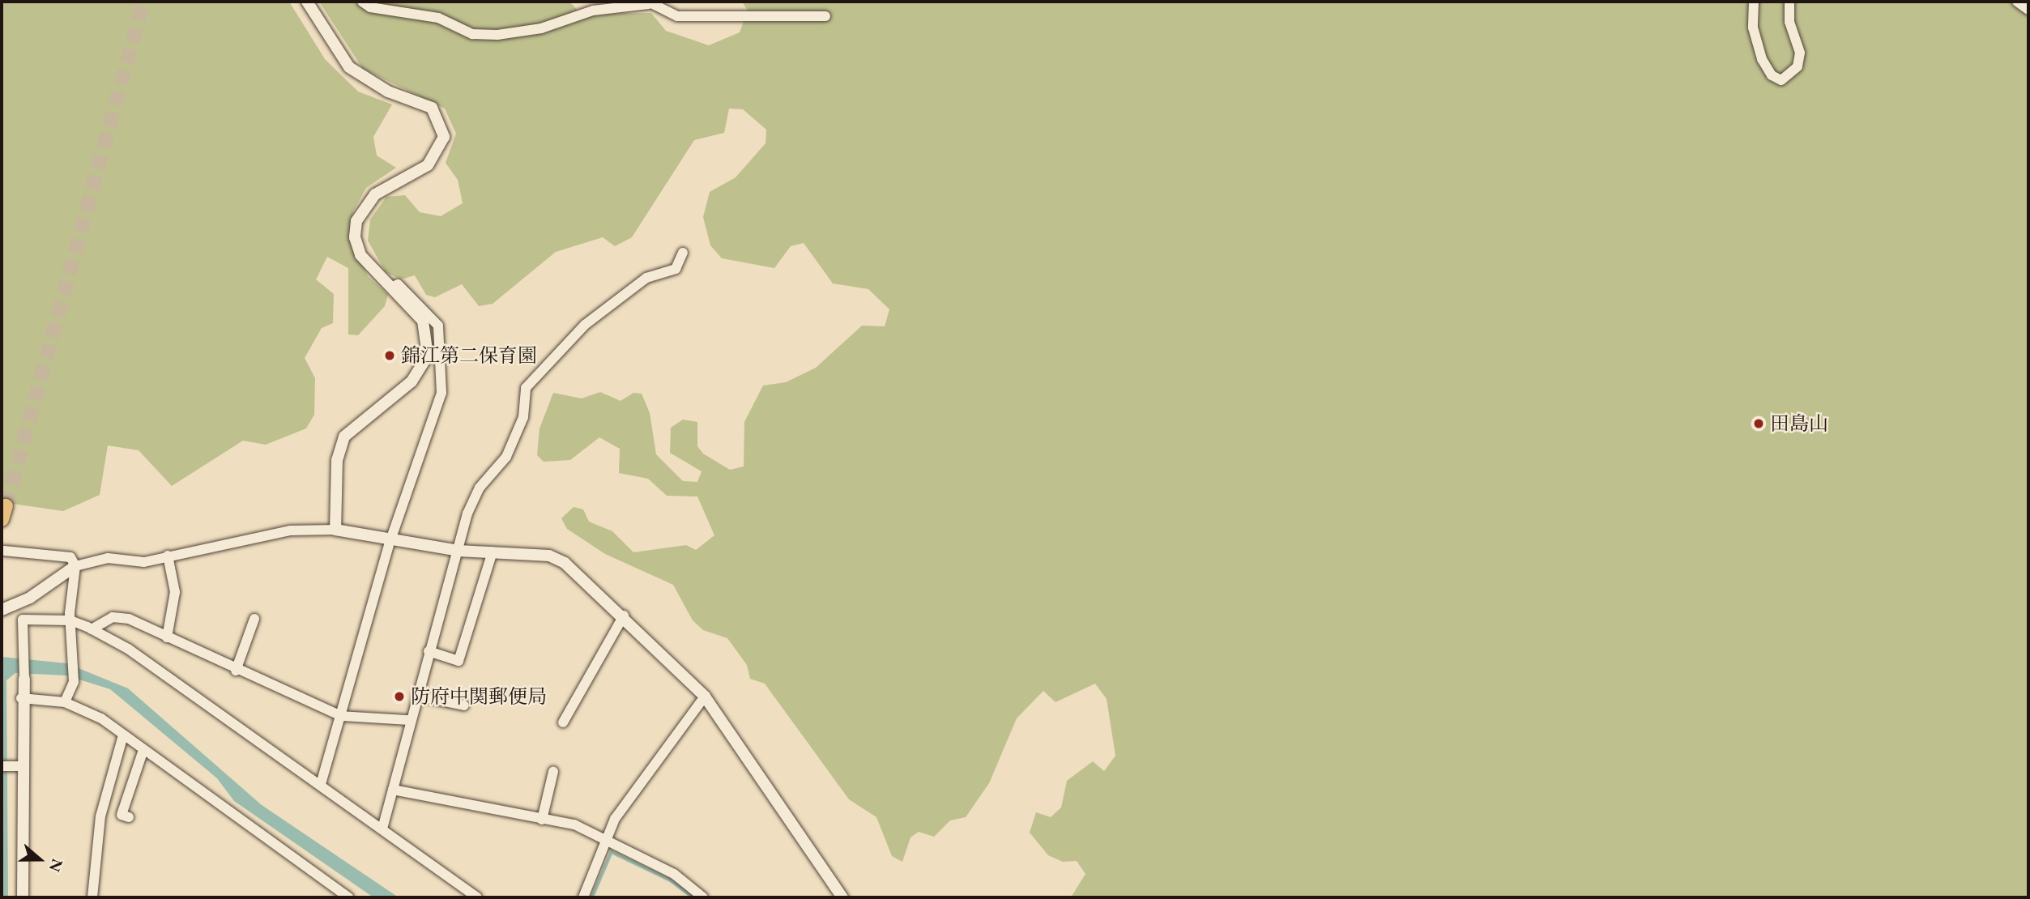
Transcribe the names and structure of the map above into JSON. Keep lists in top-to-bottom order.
{
  "places": ["錦江第二保育園", "田島山", "防府中関郵便局"],
  "north": "right"
}
